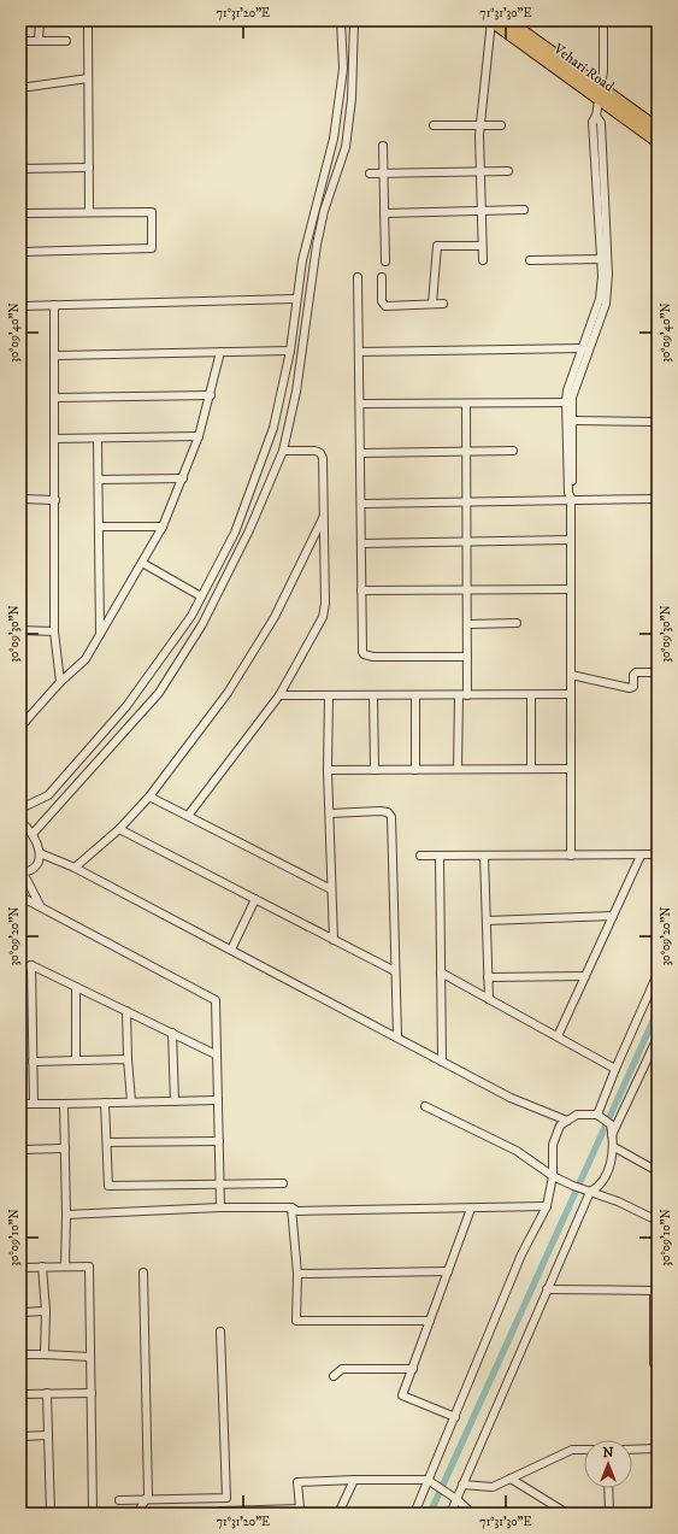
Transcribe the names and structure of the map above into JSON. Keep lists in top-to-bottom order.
{
  "streets": {
    "main road": ["Vehari Road"]
  },
  "north": "top",
  "coordinates": [
    "71°31'20\"E",
    "71°31'30\"E",
    "30°09'40\"N",
    "30°09'30\"N",
    "30°09'20\"N",
    "30°09'10\"N"
  ]
}
